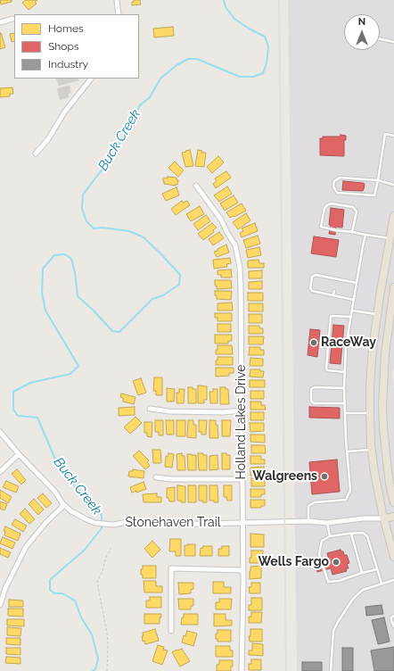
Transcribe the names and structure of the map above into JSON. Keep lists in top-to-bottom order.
{
  "streets": {
    "street": ["Holland Lakes Drive", "Stonehaven Trail"]
  },
  "crossings": [
    ["Holland Lakes Drive", "Stonehaven Trail"]
  ],
  "water": ["Buck Creek"],
  "places": ["RaceWay", "Walgreens", "Wells Fargo"],
  "legend": ["Homes", "Shops", "Industry"],
  "north": "top"
}
